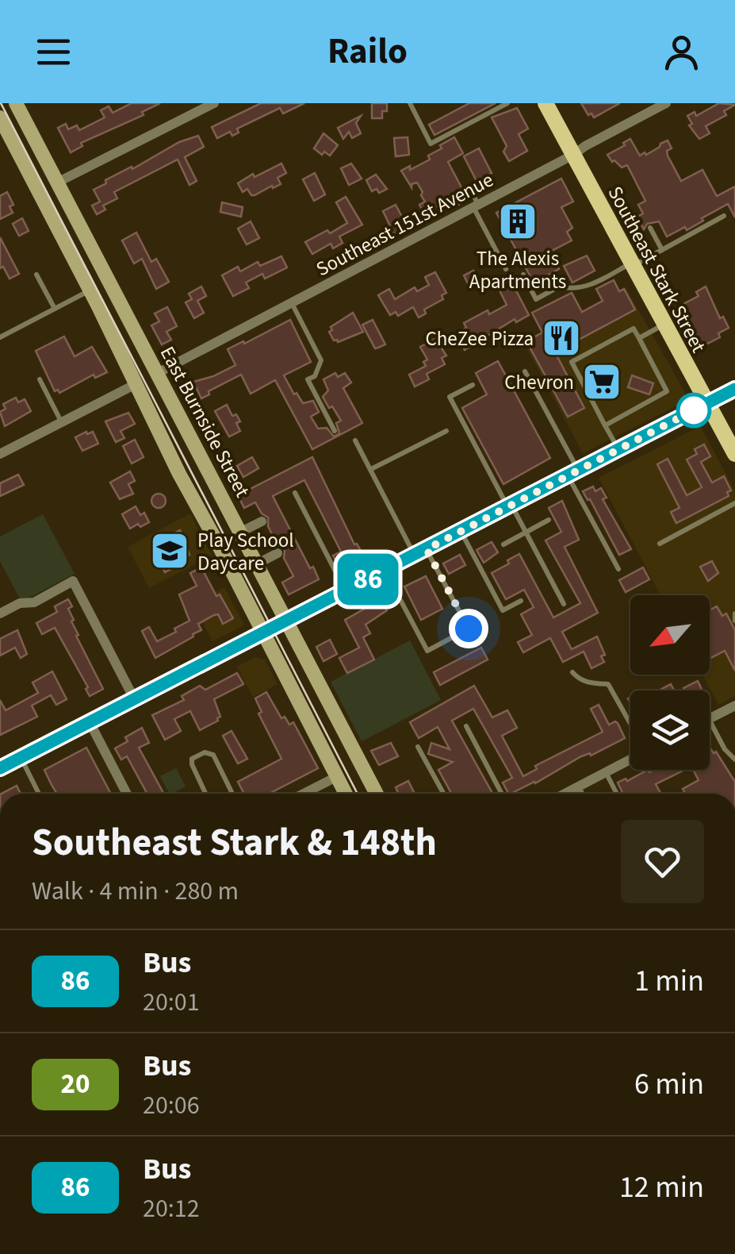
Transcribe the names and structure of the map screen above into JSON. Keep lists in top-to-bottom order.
{
  "streets": {
    "main road": ["Southeast Stark Street"],
    "street": ["Southeast 151st Avenue", "East Burnside Street"]
  },
  "crossings": [
    ["Southeast 151st Avenue", "Southeast Stark Street"],
    ["Southeast 151st Avenue", "East Burnside Street"]
  ],
  "places": {
    "building": ["The Alexis Apartments"],
    "restaurant": ["CheZee Pizza"],
    "supermarket": ["Chevron"],
    "school or university": ["Play School Daycare"]
  },
  "lines": ["bus line 86"],
  "north": "bottom left",
  "page": {
    "header": "Railo",
    "on_map": "86",
    "heading": ["Southeast Stark & 148th", "Walk · 4 min · 280 m"],
    "list": [
      {
        "mark": "86",
        "name": "Bus",
        "note": "20:01",
        "value": "1 min"
      },
      {
        "mark": "20",
        "name": "Bus",
        "note": "20:06",
        "value": "6 min"
      },
      {
        "mark": "86",
        "name": "Bus",
        "note": "20:12",
        "value": "12 min"
      }
    ]
  }
}
